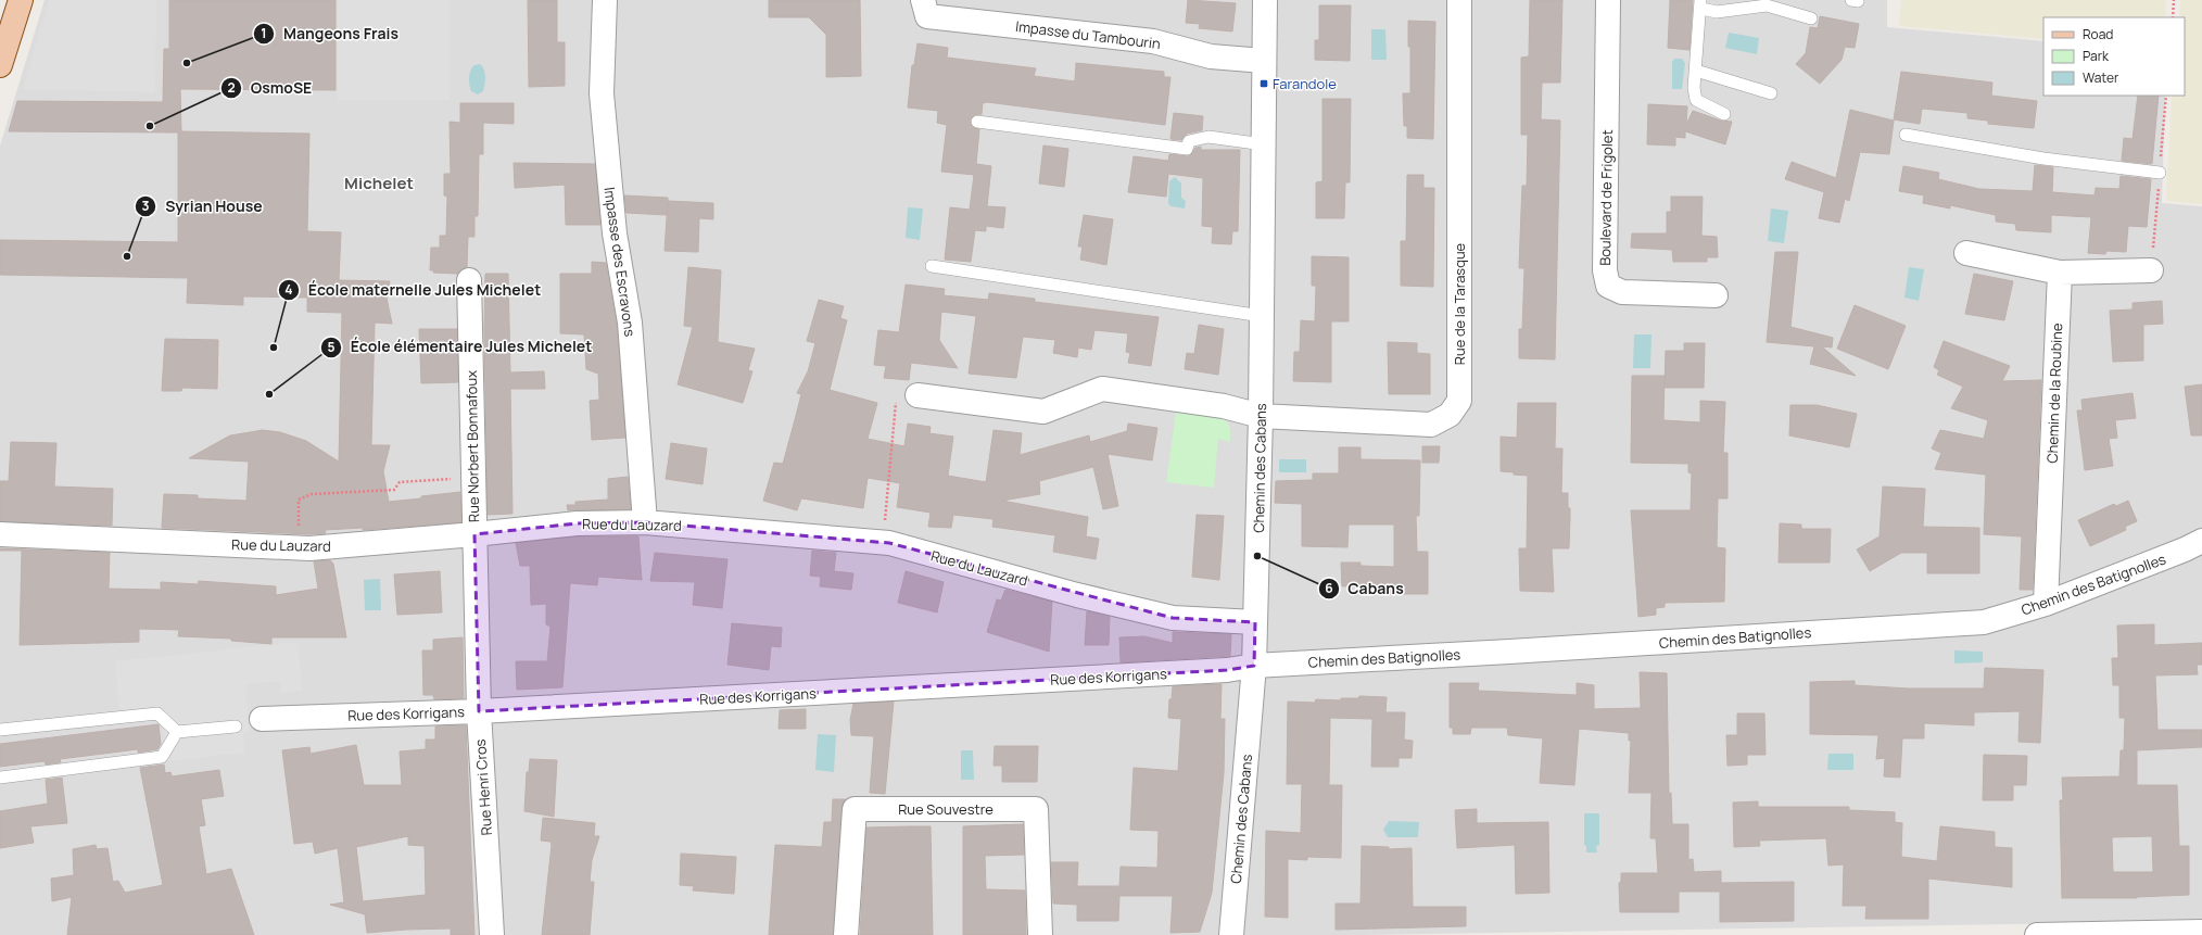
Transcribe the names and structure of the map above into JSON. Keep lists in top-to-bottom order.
{
  "streets": {
    "street": [
      "Impasse du Tambourin",
      "Boulevard de Frigolet",
      "Impasse des Escravons",
      "Rue de la Tarasque",
      "Chemin de la Roubine",
      "Rue Norbert Bonnafoux",
      "Chemin des Cabans",
      "Rue du Lauzard",
      "Chemin des Batignolles",
      "Rue des Korrigans",
      "Rue Henri Cros",
      "Rue Souvestre"
    ]
  },
  "crossings": [
    ["Impasse du Tambourin", "Chemin des Cabans"],
    ["Impasse des Escravons", "Rue du Lauzard"],
    ["Rue de la Tarasque", "Chemin des Cabans"],
    ["Chemin de la Roubine", "Chemin des Batignolles"],
    ["Rue Norbert Bonnafoux", "Rue du Lauzard"],
    ["Rue Norbert Bonnafoux", "Rue Henri Cros"],
    ["Chemin des Cabans", "Rue du Lauzard"],
    ["Chemin des Cabans", "Chemin des Batignolles"],
    ["Chemin des Cabans", "Rue des Korrigans"],
    ["Rue du Lauzard", "Rue Henri Cros"],
    ["Chemin des Batignolles", "Rue des Korrigans"],
    ["Rue des Korrigans", "Rue Henri Cros"]
  ],
  "districts": ["Michelet"],
  "places": {
    "other": [
      "Mangeons Frais",
      "OsmoSE",
      "Syrian House",
      "École maternelle Jules Michelet",
      "École élémentaire Jules Michelet",
      "Cabans"
    ],
    "transit": ["Farandole"]
  },
  "legend": ["Road", "Park", "Water"]
}
